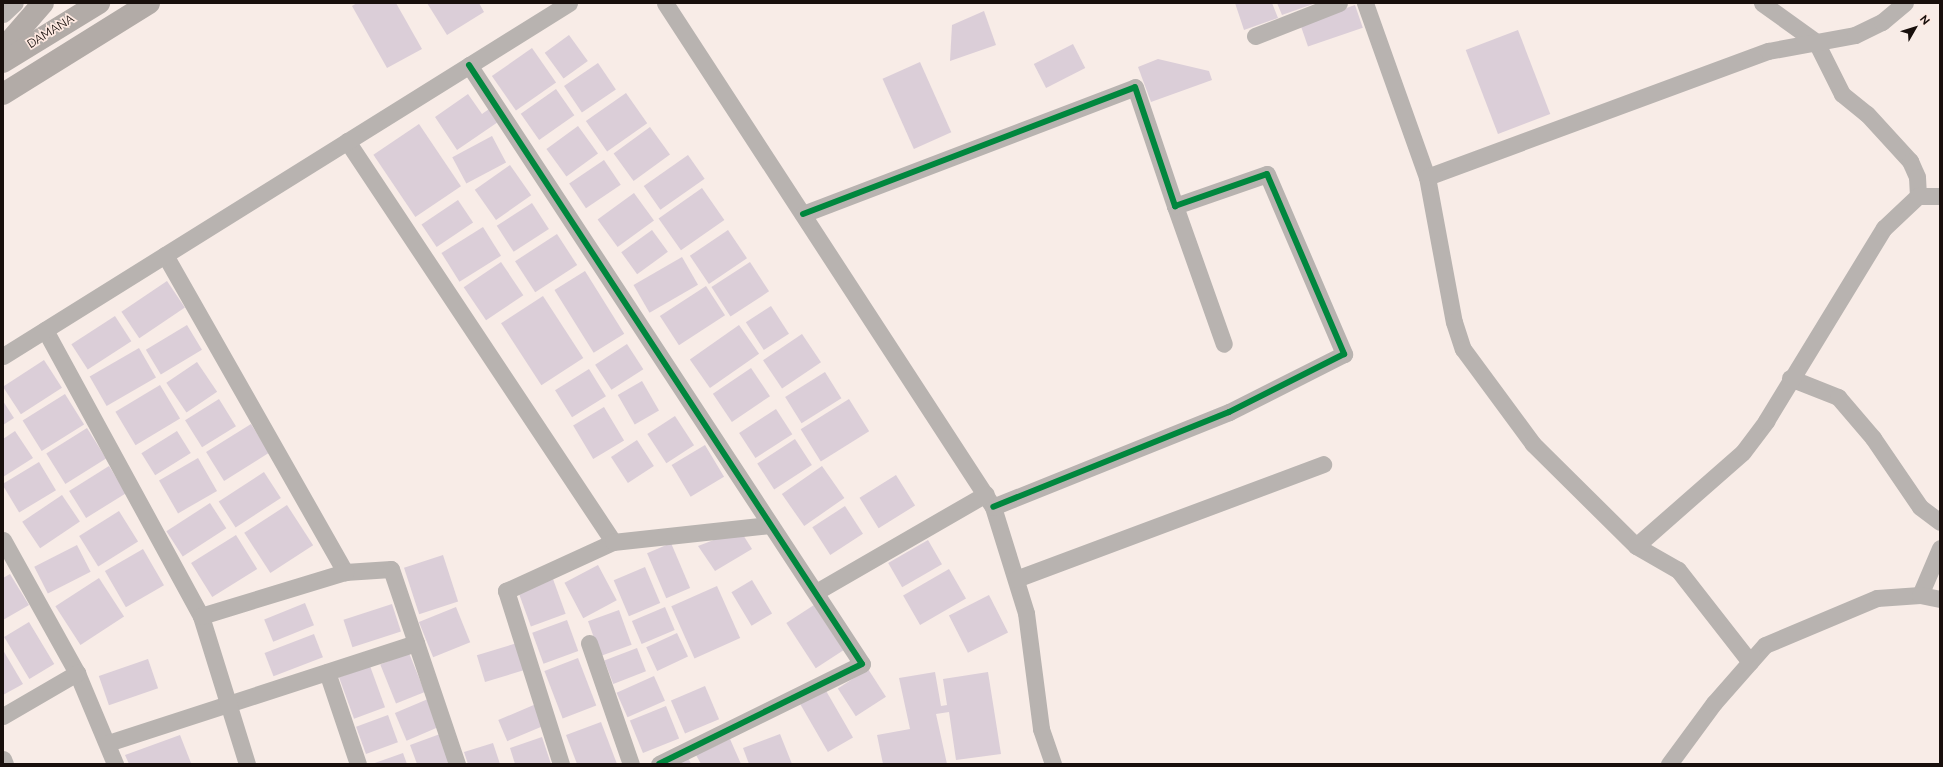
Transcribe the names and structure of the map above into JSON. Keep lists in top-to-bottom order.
{
  "streets": {
    "main road": ["DAMANA"]
  },
  "north": "top right"
}
